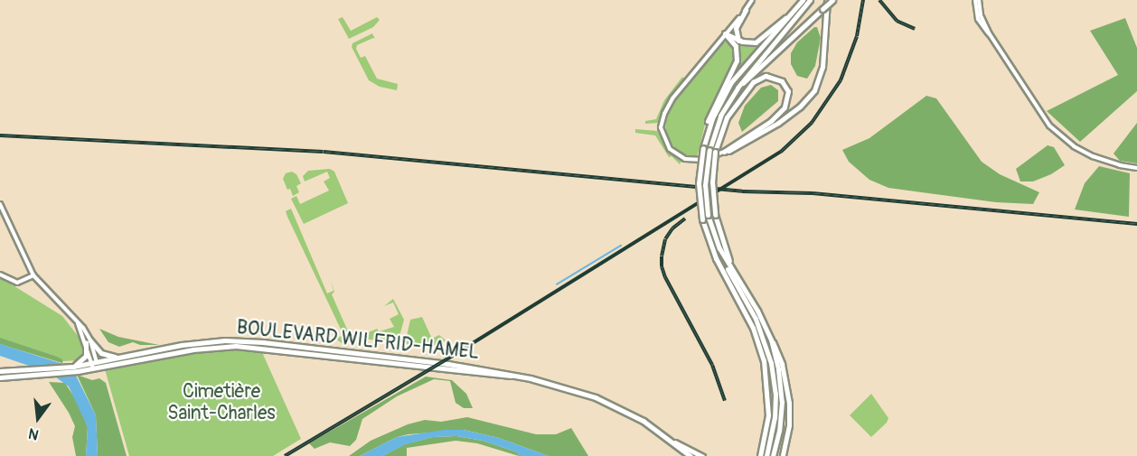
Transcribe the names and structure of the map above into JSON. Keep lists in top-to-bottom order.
{
  "streets": {
    "main road": ["BOULEVARD WILFRID-HAMEL"]
  },
  "parks": ["Cimetière Saint-Charles"],
  "north": "bottom"
}
